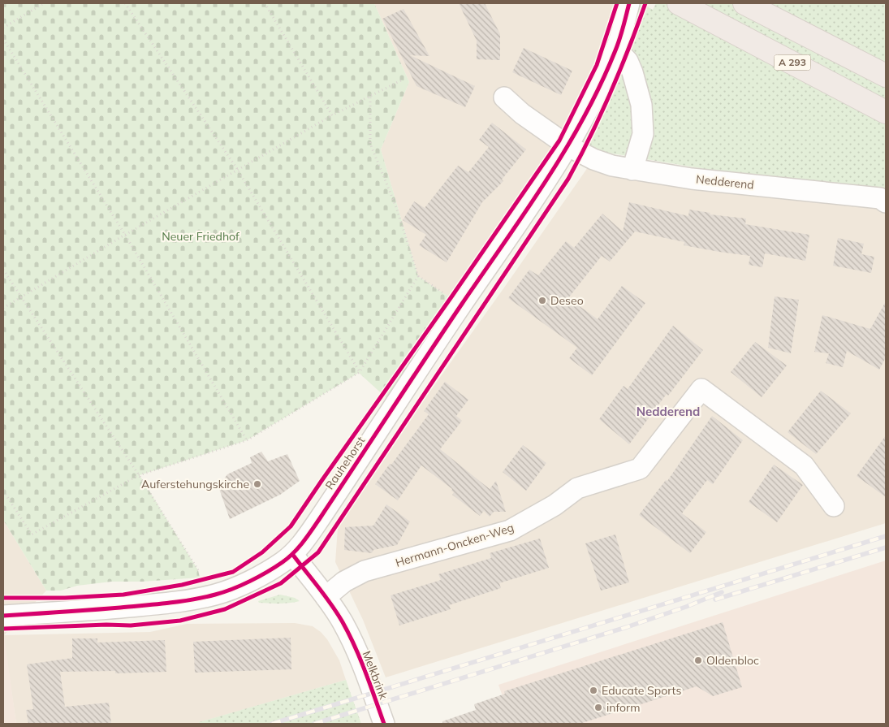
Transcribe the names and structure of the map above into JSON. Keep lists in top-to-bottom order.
{
  "streets": {
    "highway": ["A 293"],
    "street": [
      "Nedderend",
      "Rauhehorst",
      "Hermann-Oncken-Weg",
      "Melkbrink"
    ]
  },
  "crossings": [
    ["Nedderend", "Rauhehorst"],
    ["Rauhehorst", "Melkbrink"],
    ["Hermann-Oncken-Weg", "Melkbrink"]
  ],
  "districts": ["Nedderend"],
  "parks": ["Neuer Friedhof"],
  "places": [
    "Deseo",
    "Auferstehungskirche",
    "Oldenbloc",
    "Educate Sports",
    "inform"
  ]
}
